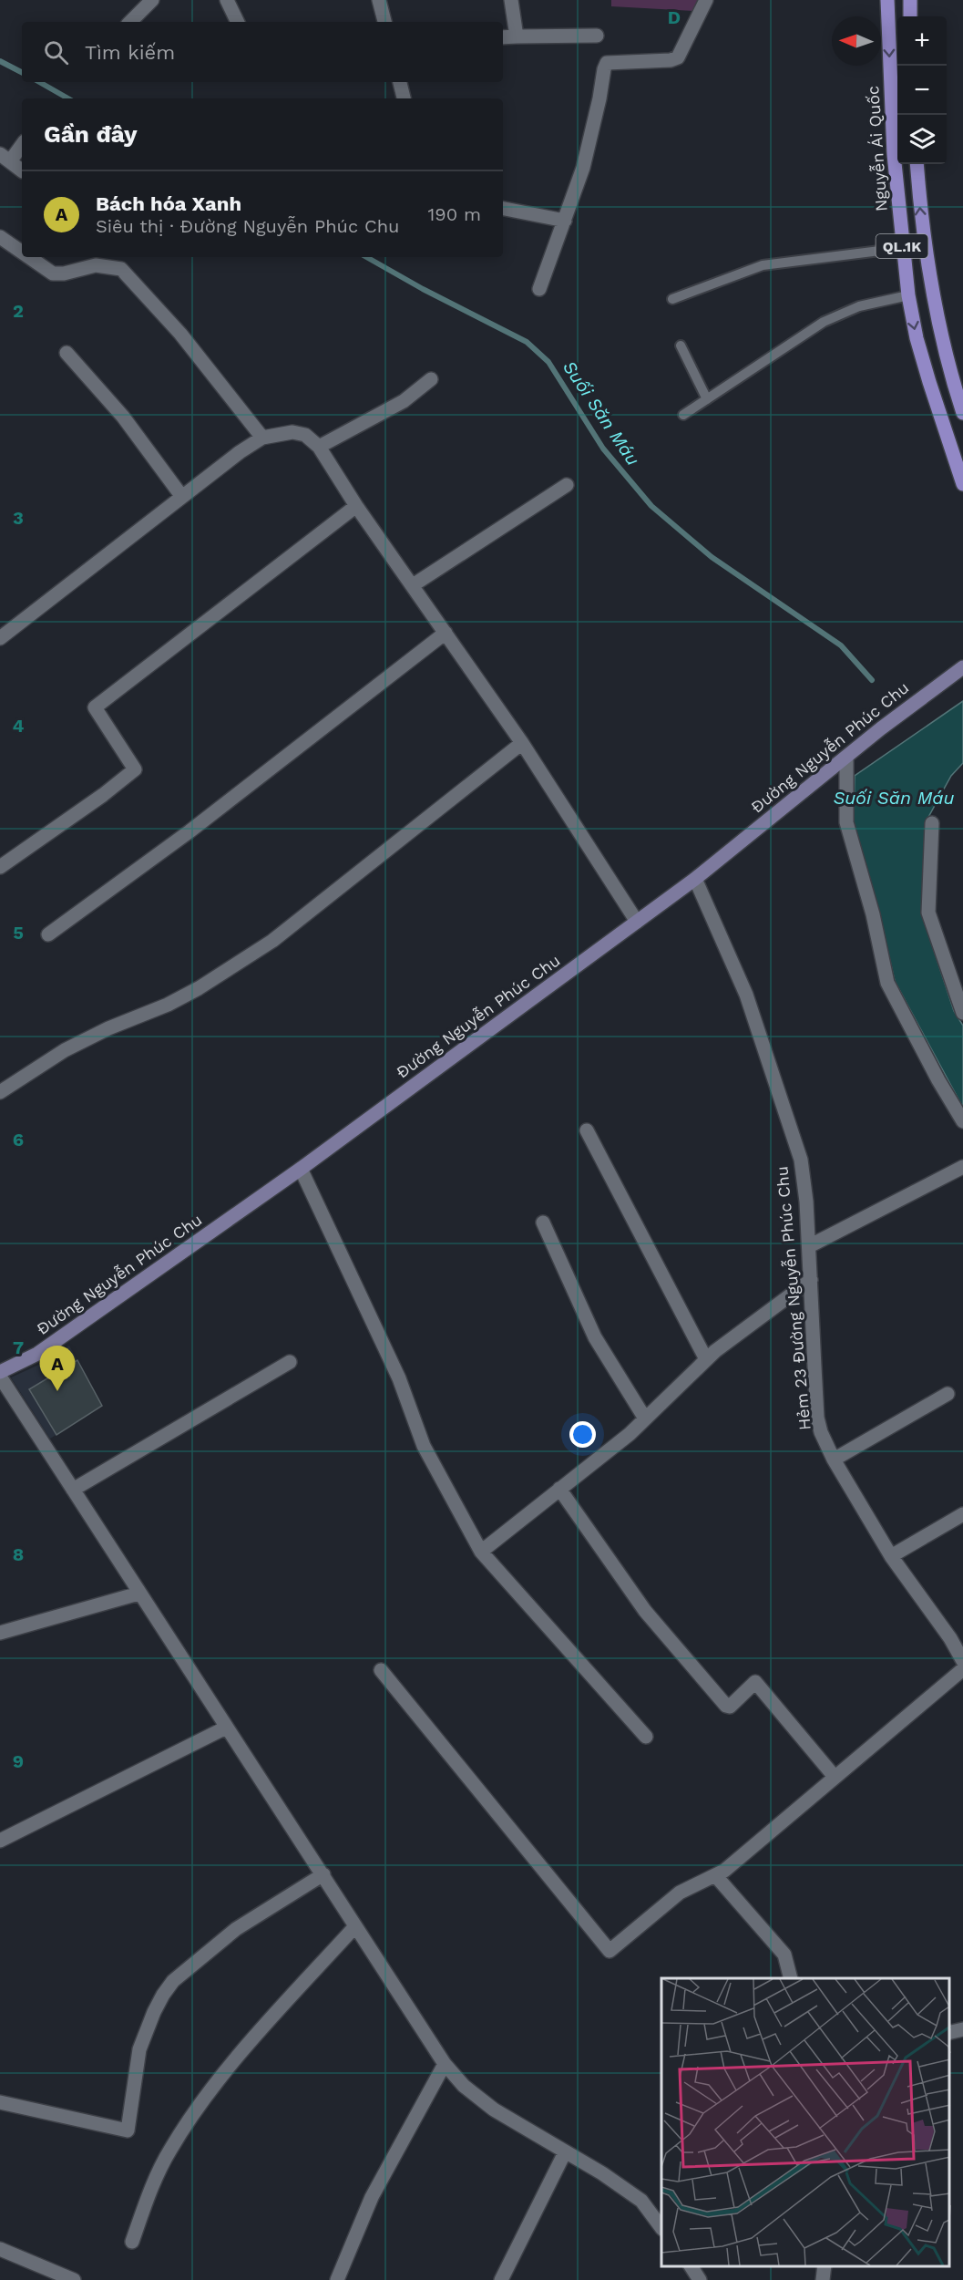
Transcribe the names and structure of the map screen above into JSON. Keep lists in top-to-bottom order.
{
  "streets": {
    "main road": ["Nguyễn Ái Quốc", "QL.1K"],
    "street": ["Đường Nguyễn Phúc Chu", "Hẻm 23 Đường Nguyễn Phúc Chu"]
  },
  "crossings": [
    ["Đường Nguyễn Phúc Chu", "Hẻm 23 Đường Nguyễn Phúc Chu"]
  ],
  "water": ["Suối Săn Máu"],
  "north": "left",
  "page": {
    "map_buttons": ["+", "−"],
    "search": "Tìm kiếm",
    "heading": "Gần đây",
    "list": [
      {
        "mark": "A",
        "name": "Bách hóa Xanh",
        "note": "Siêu thị · Đường Nguyễn Phúc Chu",
        "value": "190 m"
      }
    ],
    "pins": "A"
  },
  "grid": {
    "columns": ["D"],
    "rows": [
      "2",
      "3",
      "4",
      "5",
      "6",
      "7",
      "8",
      "9"
    ]
  }
}
